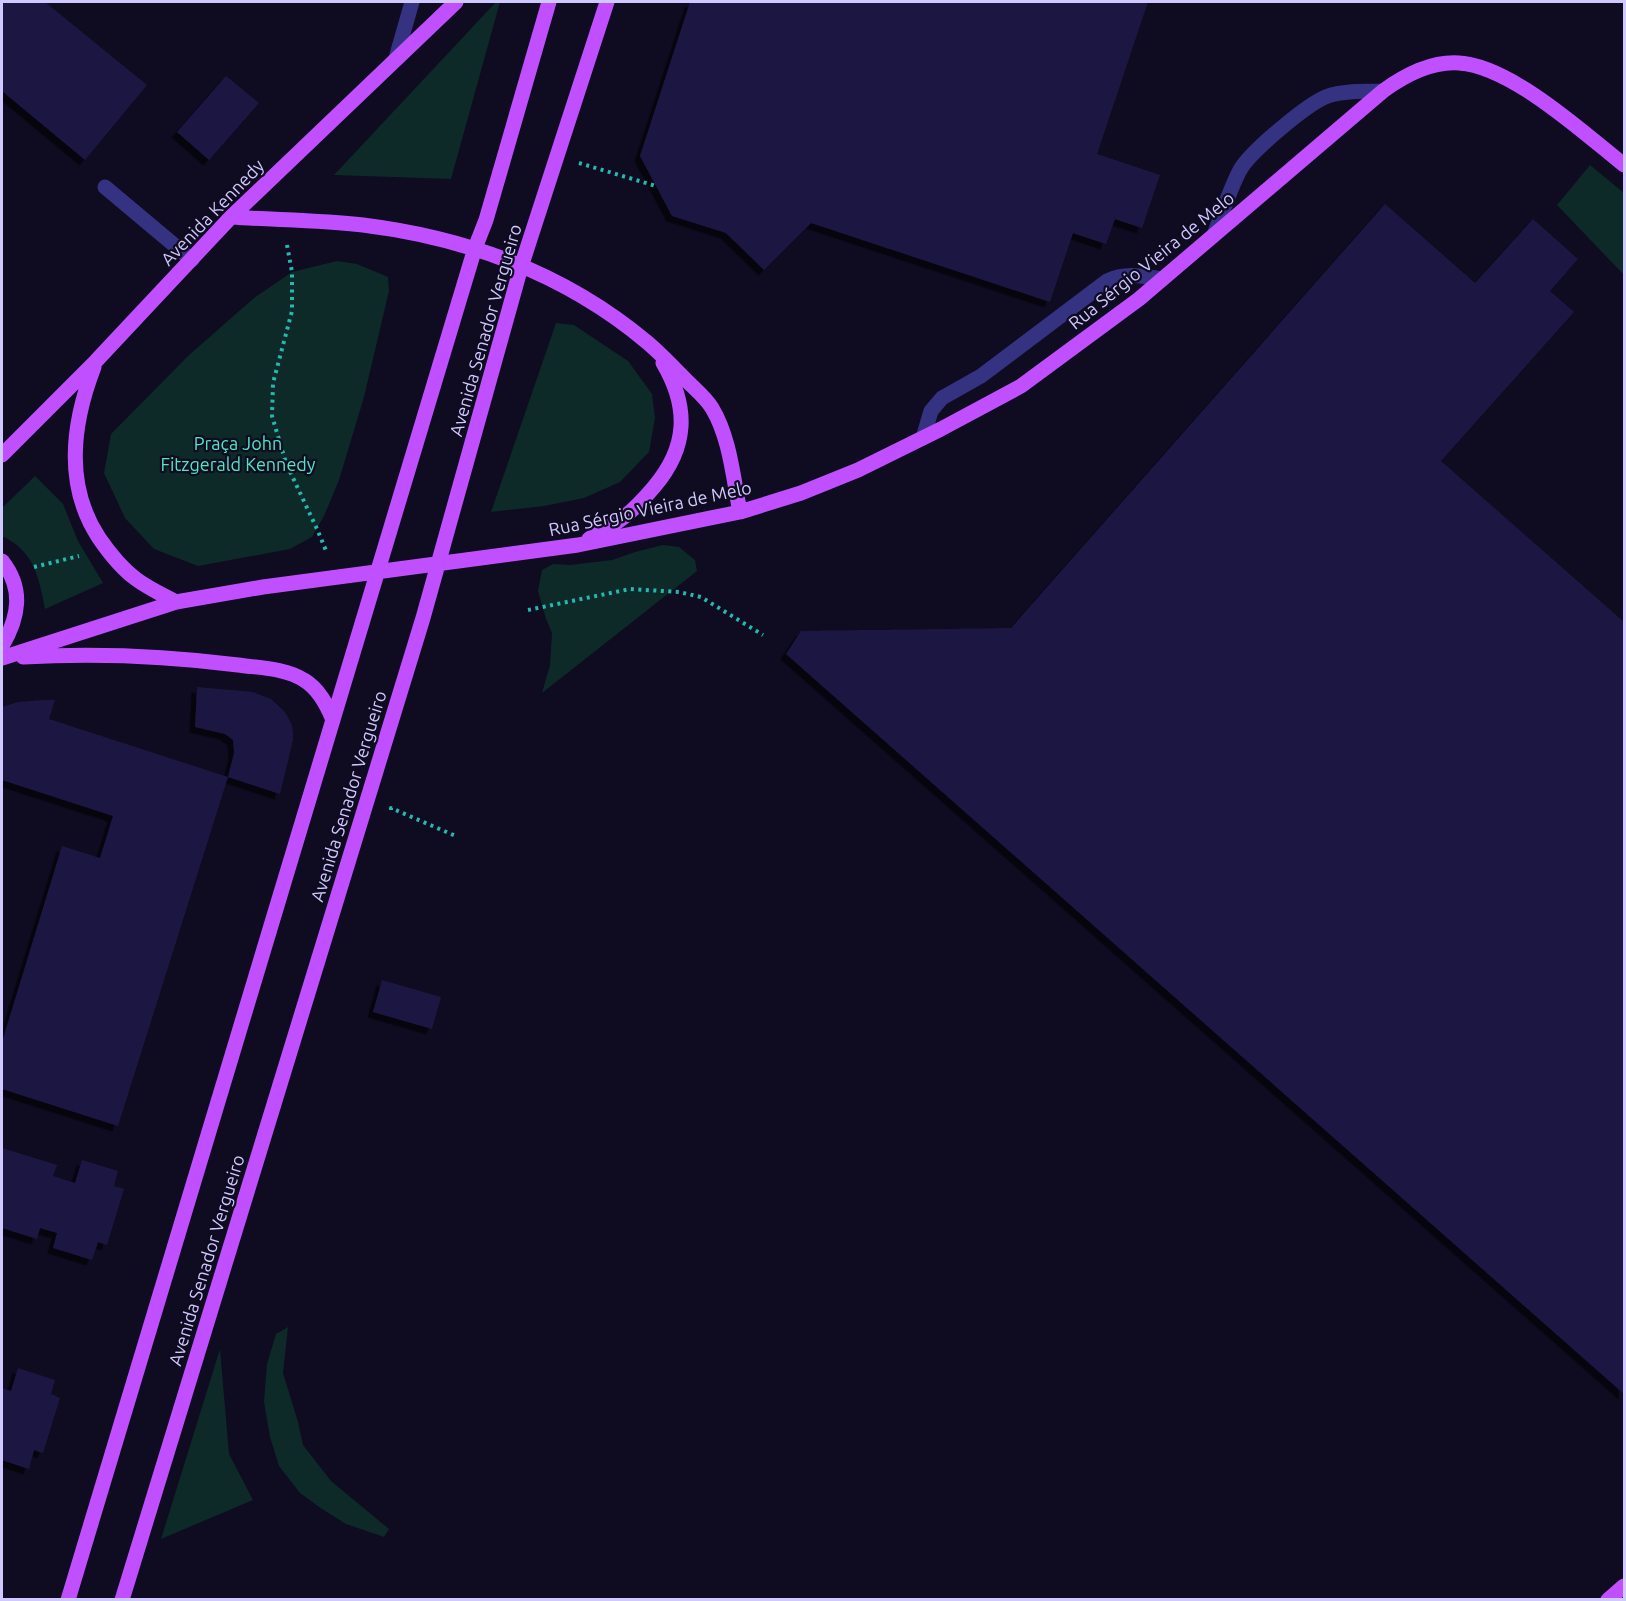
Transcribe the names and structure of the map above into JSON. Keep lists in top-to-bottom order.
{
  "streets": {
    "main road": ["Avenida Kennedy", "Rua Sérgio Vieira de Melo", "Avenida Senador Vergueiro"]
  },
  "crossings": [
    ["Rua Sérgio Vieira de Melo", "Avenida Senador Vergueiro"]
  ],
  "parks": ["Praça John Fitzgerald Kennedy"]
}
